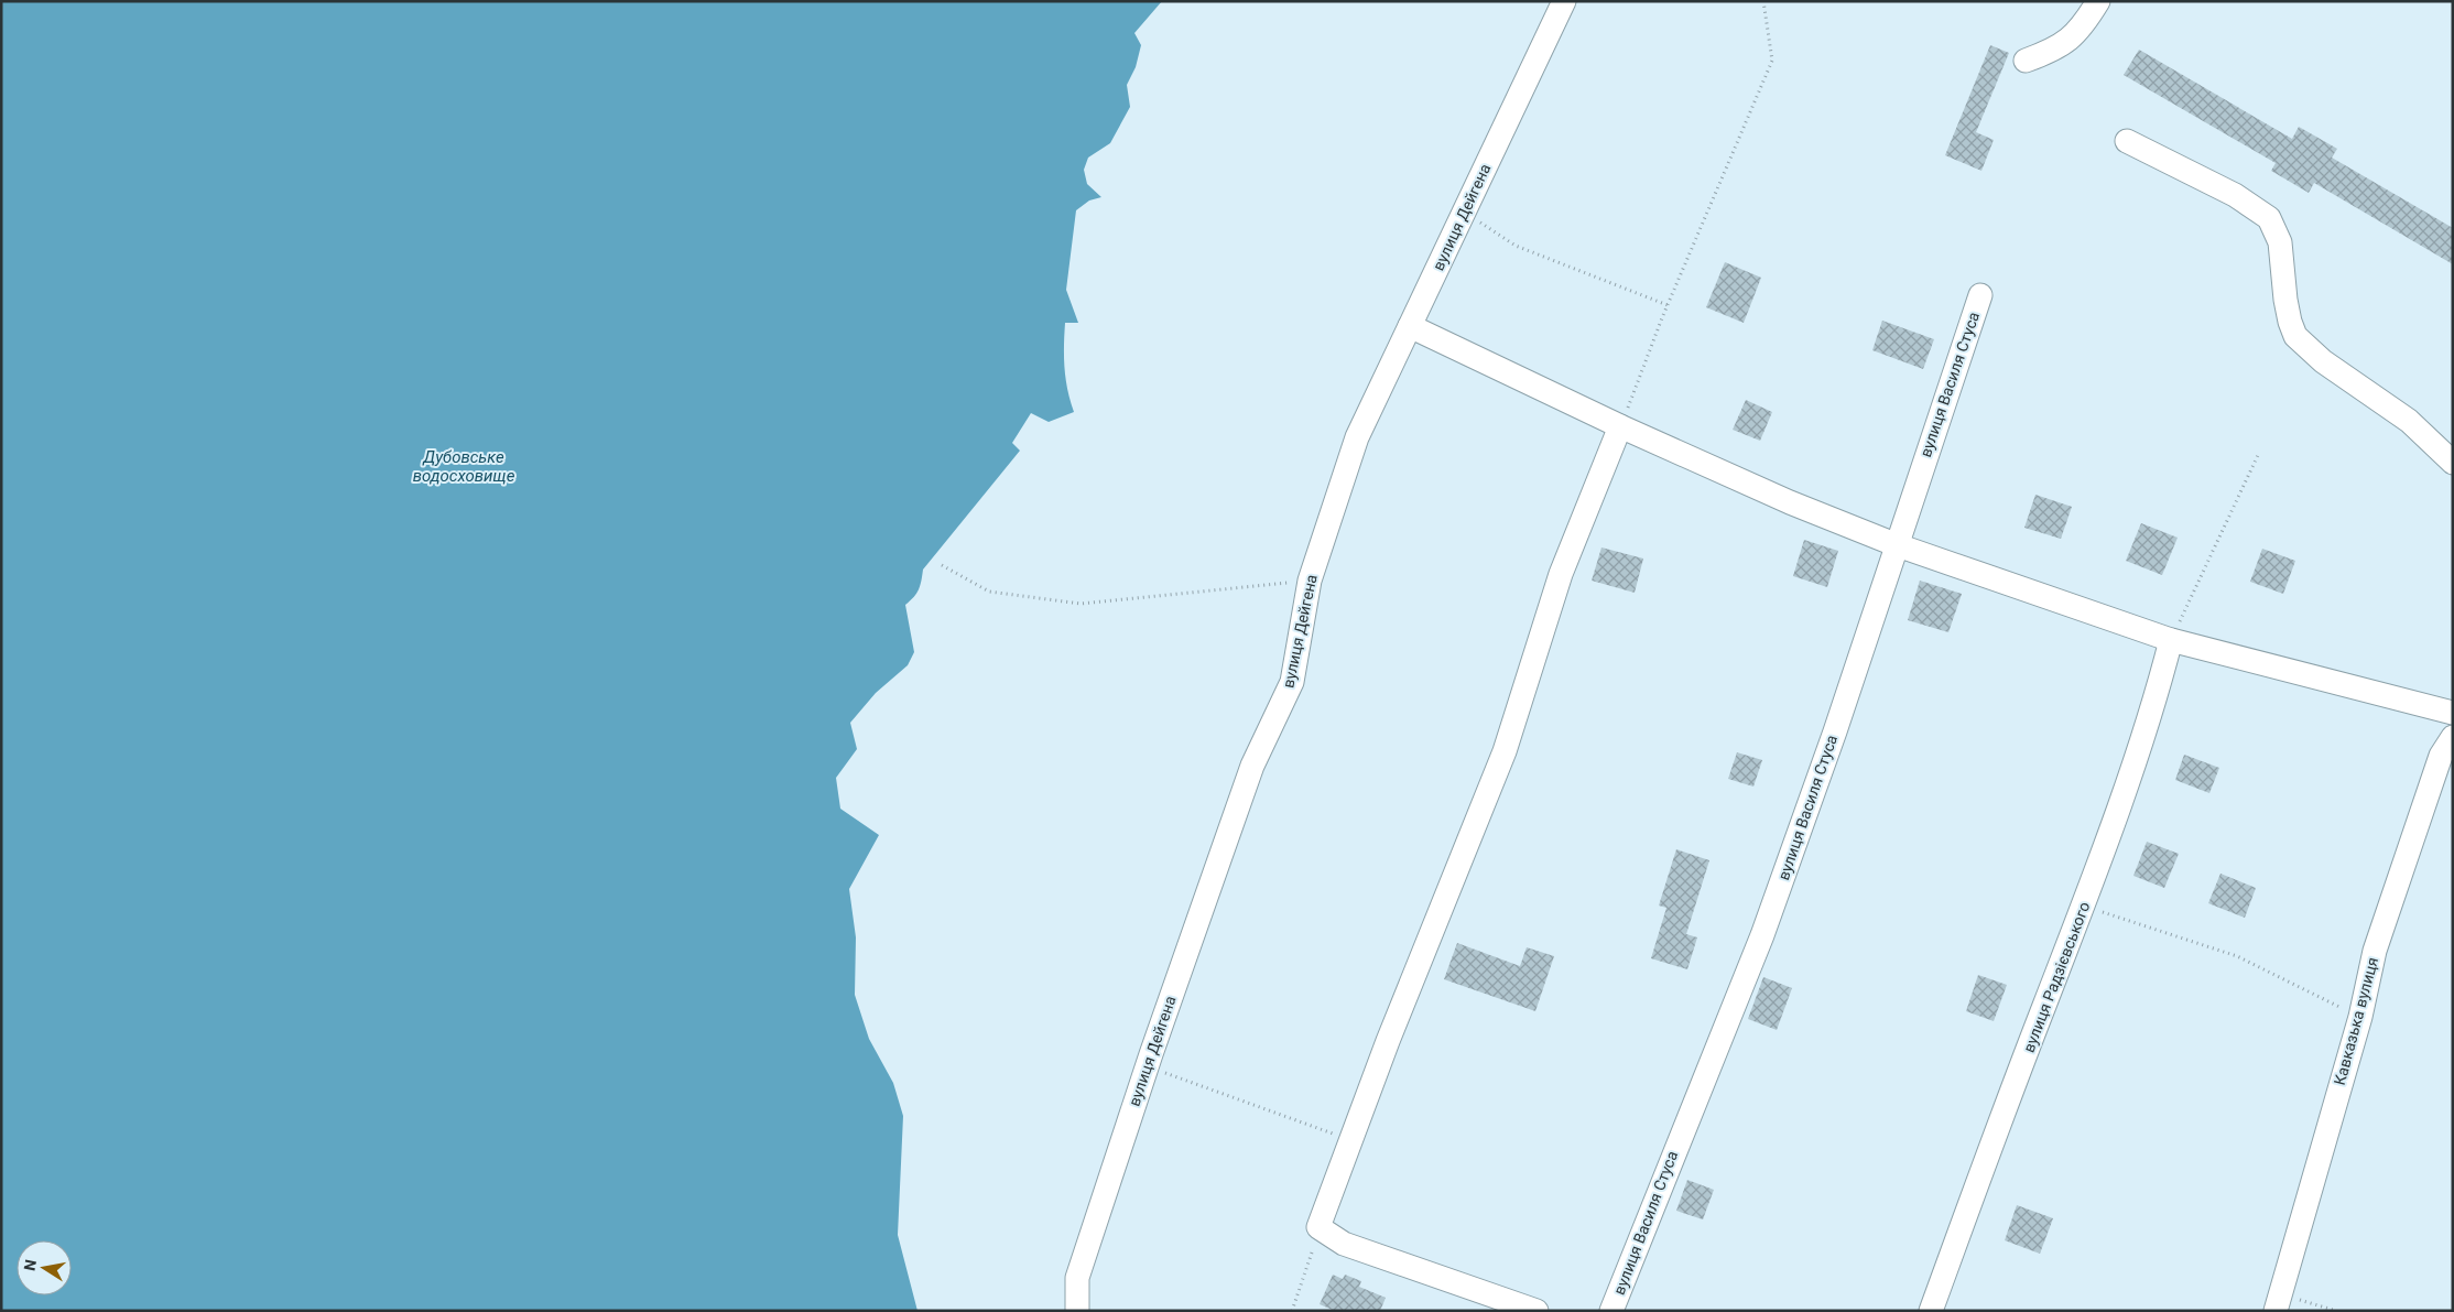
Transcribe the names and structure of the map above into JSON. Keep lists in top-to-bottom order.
{
  "streets": {
    "street": [
      "вулиця Дейгена",
      "вулиця Василя Стуса",
      "вулиця Радзієвського",
      "Кавказька вулиця"
    ]
  },
  "water": ["Дубовське водосховище"],
  "north": "left"
}
